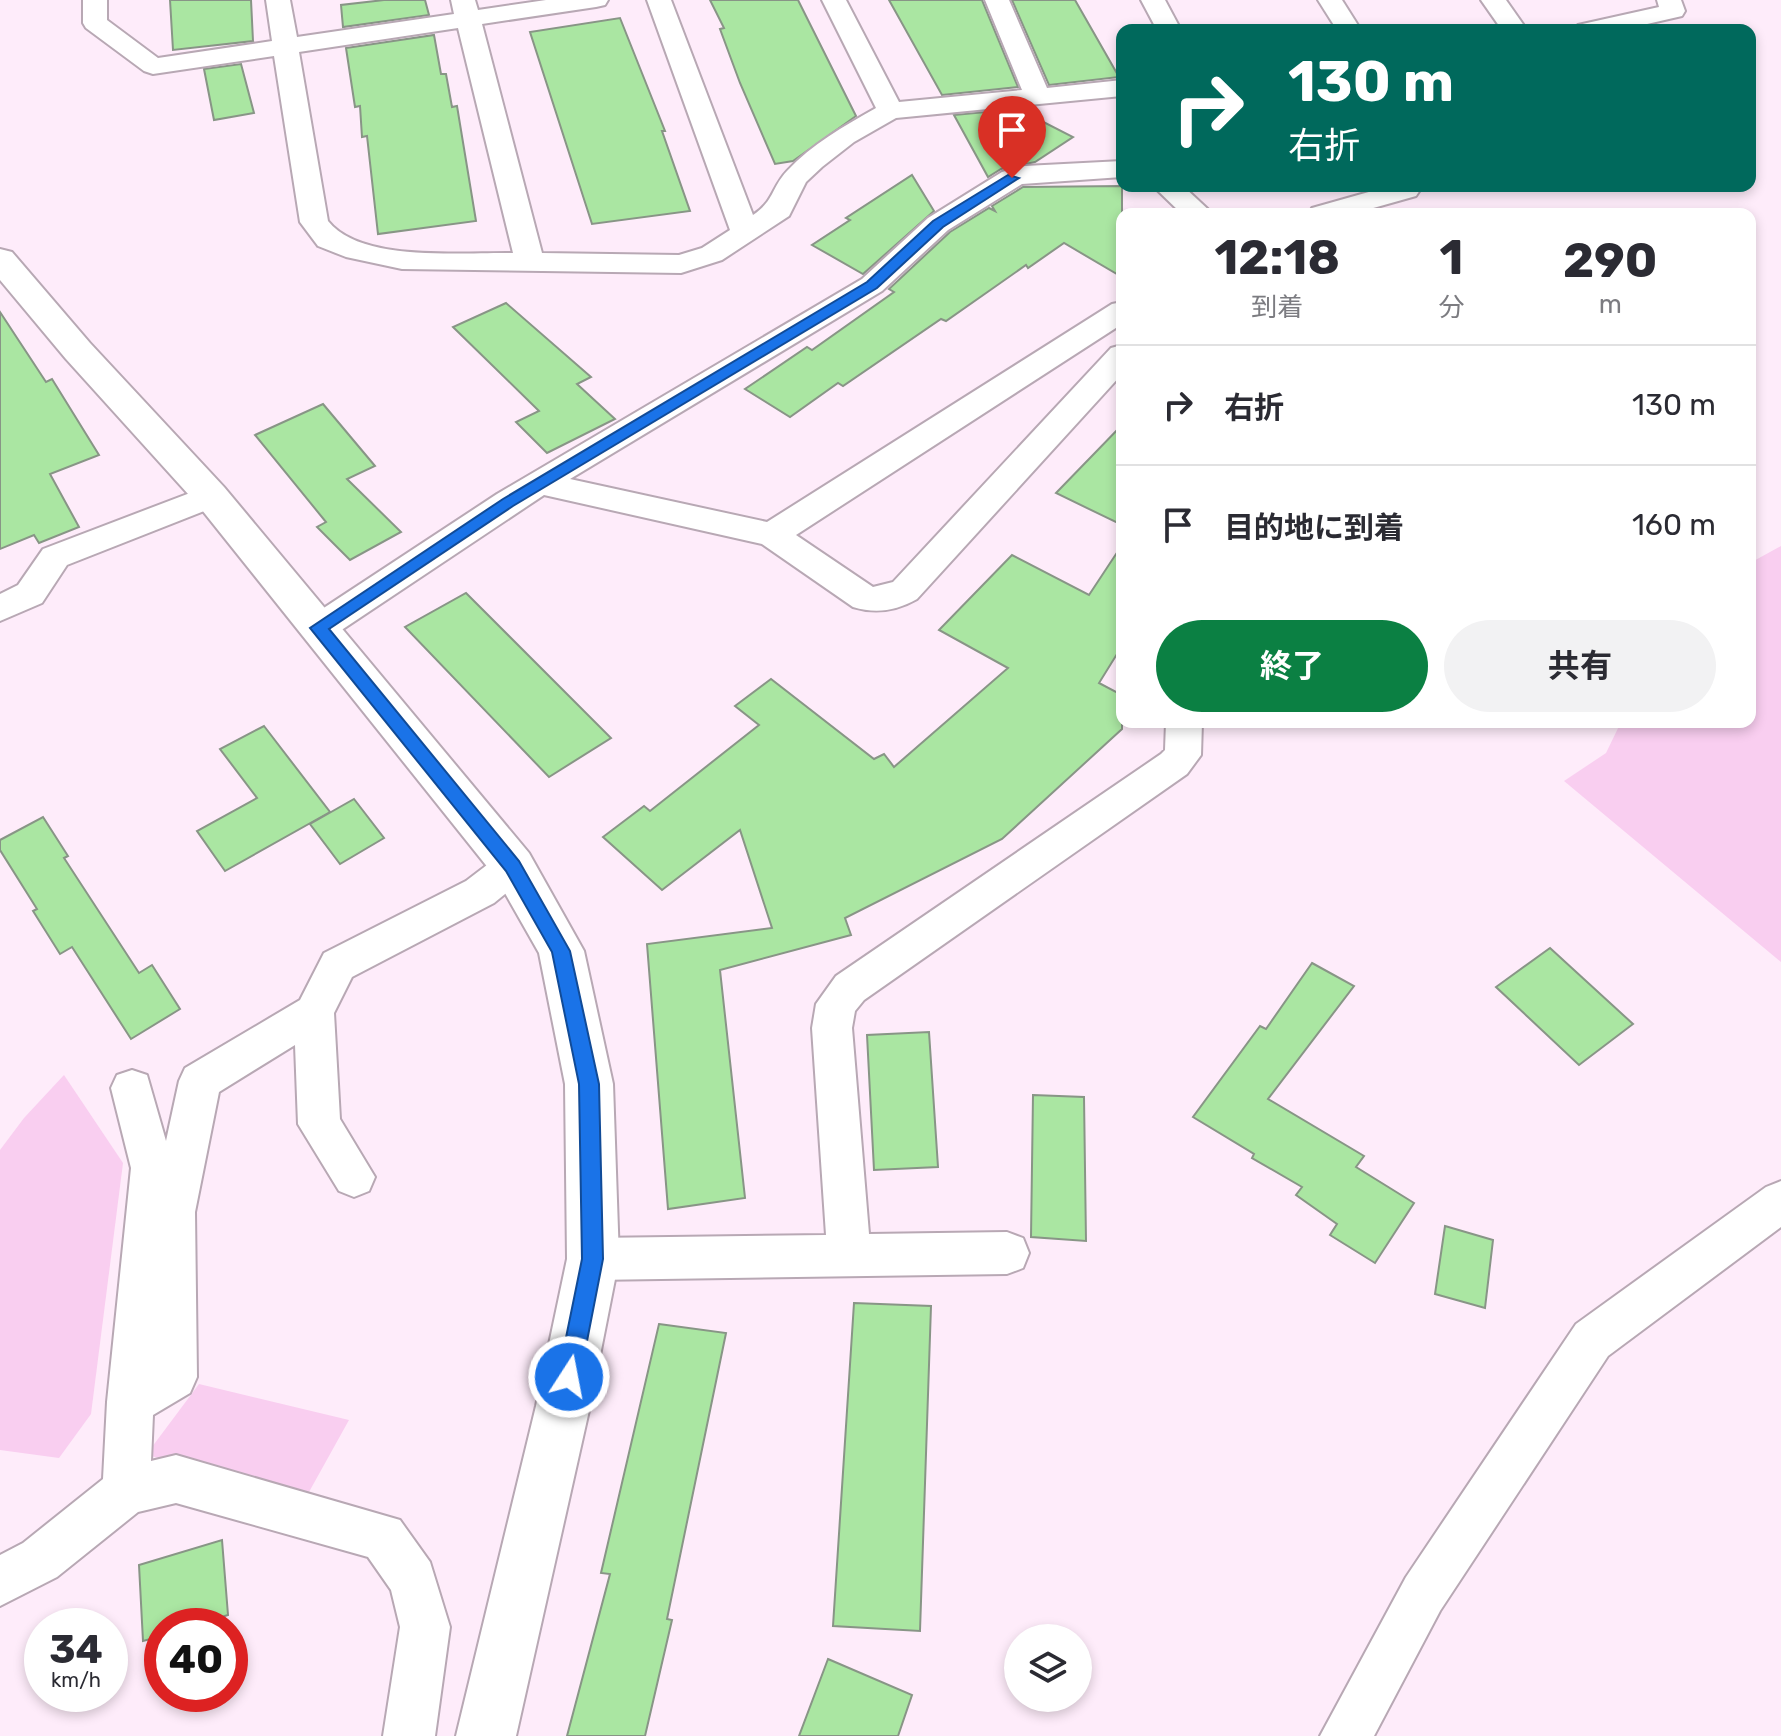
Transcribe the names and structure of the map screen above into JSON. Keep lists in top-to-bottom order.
{
  "page": {
    "turn": ["130 m", "右折"],
    "eta": [
      "12:18",
      "到着",
      "1",
      "分",
      "290",
      "m"
    ],
    "list": [
      {
        "name": "右折",
        "value": "130 m"
      },
      {
        "name": "目的地に到着",
        "value": "160 m"
      }
    ],
    "buttons": ["終了", "共有"],
    "speed": "34 km/h",
    "limit": "40"
  }
}
